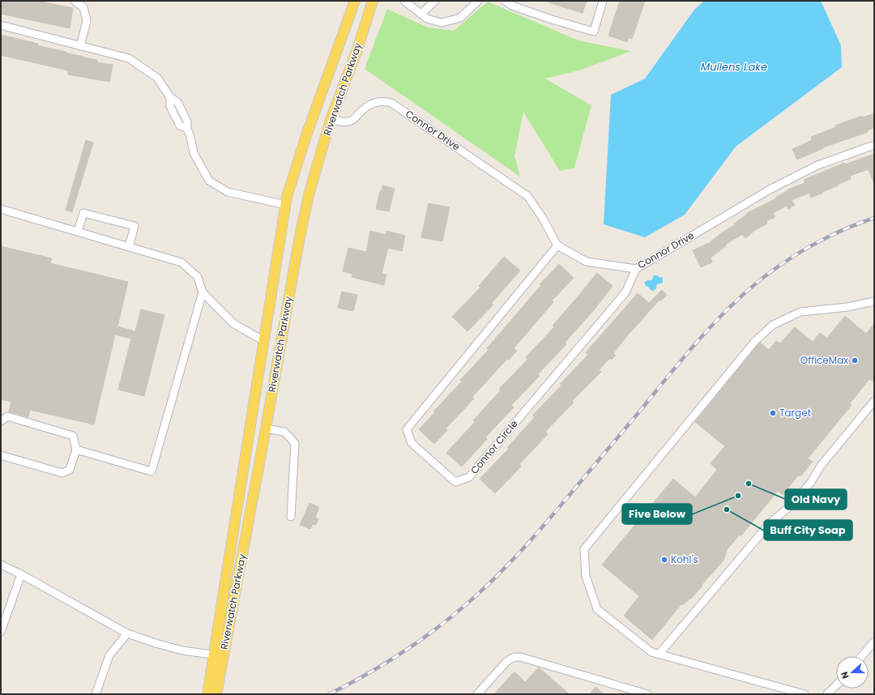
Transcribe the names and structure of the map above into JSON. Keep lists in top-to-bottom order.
{
  "streets": {
    "main road": ["Riverwatch Parkway"],
    "street": ["Connor Drive", "Connor Circle"]
  },
  "crossings": [
    ["Riverwatch Parkway", "Connor Drive"],
    ["Connor Drive", "Connor Circle"]
  ],
  "water": ["Mullens Lake"],
  "places": [
    "OfficeMax",
    "Target",
    "Old Navy",
    "Five Below",
    "Buff City Soap",
    "Kohl's"
  ],
  "north": "left"
}
